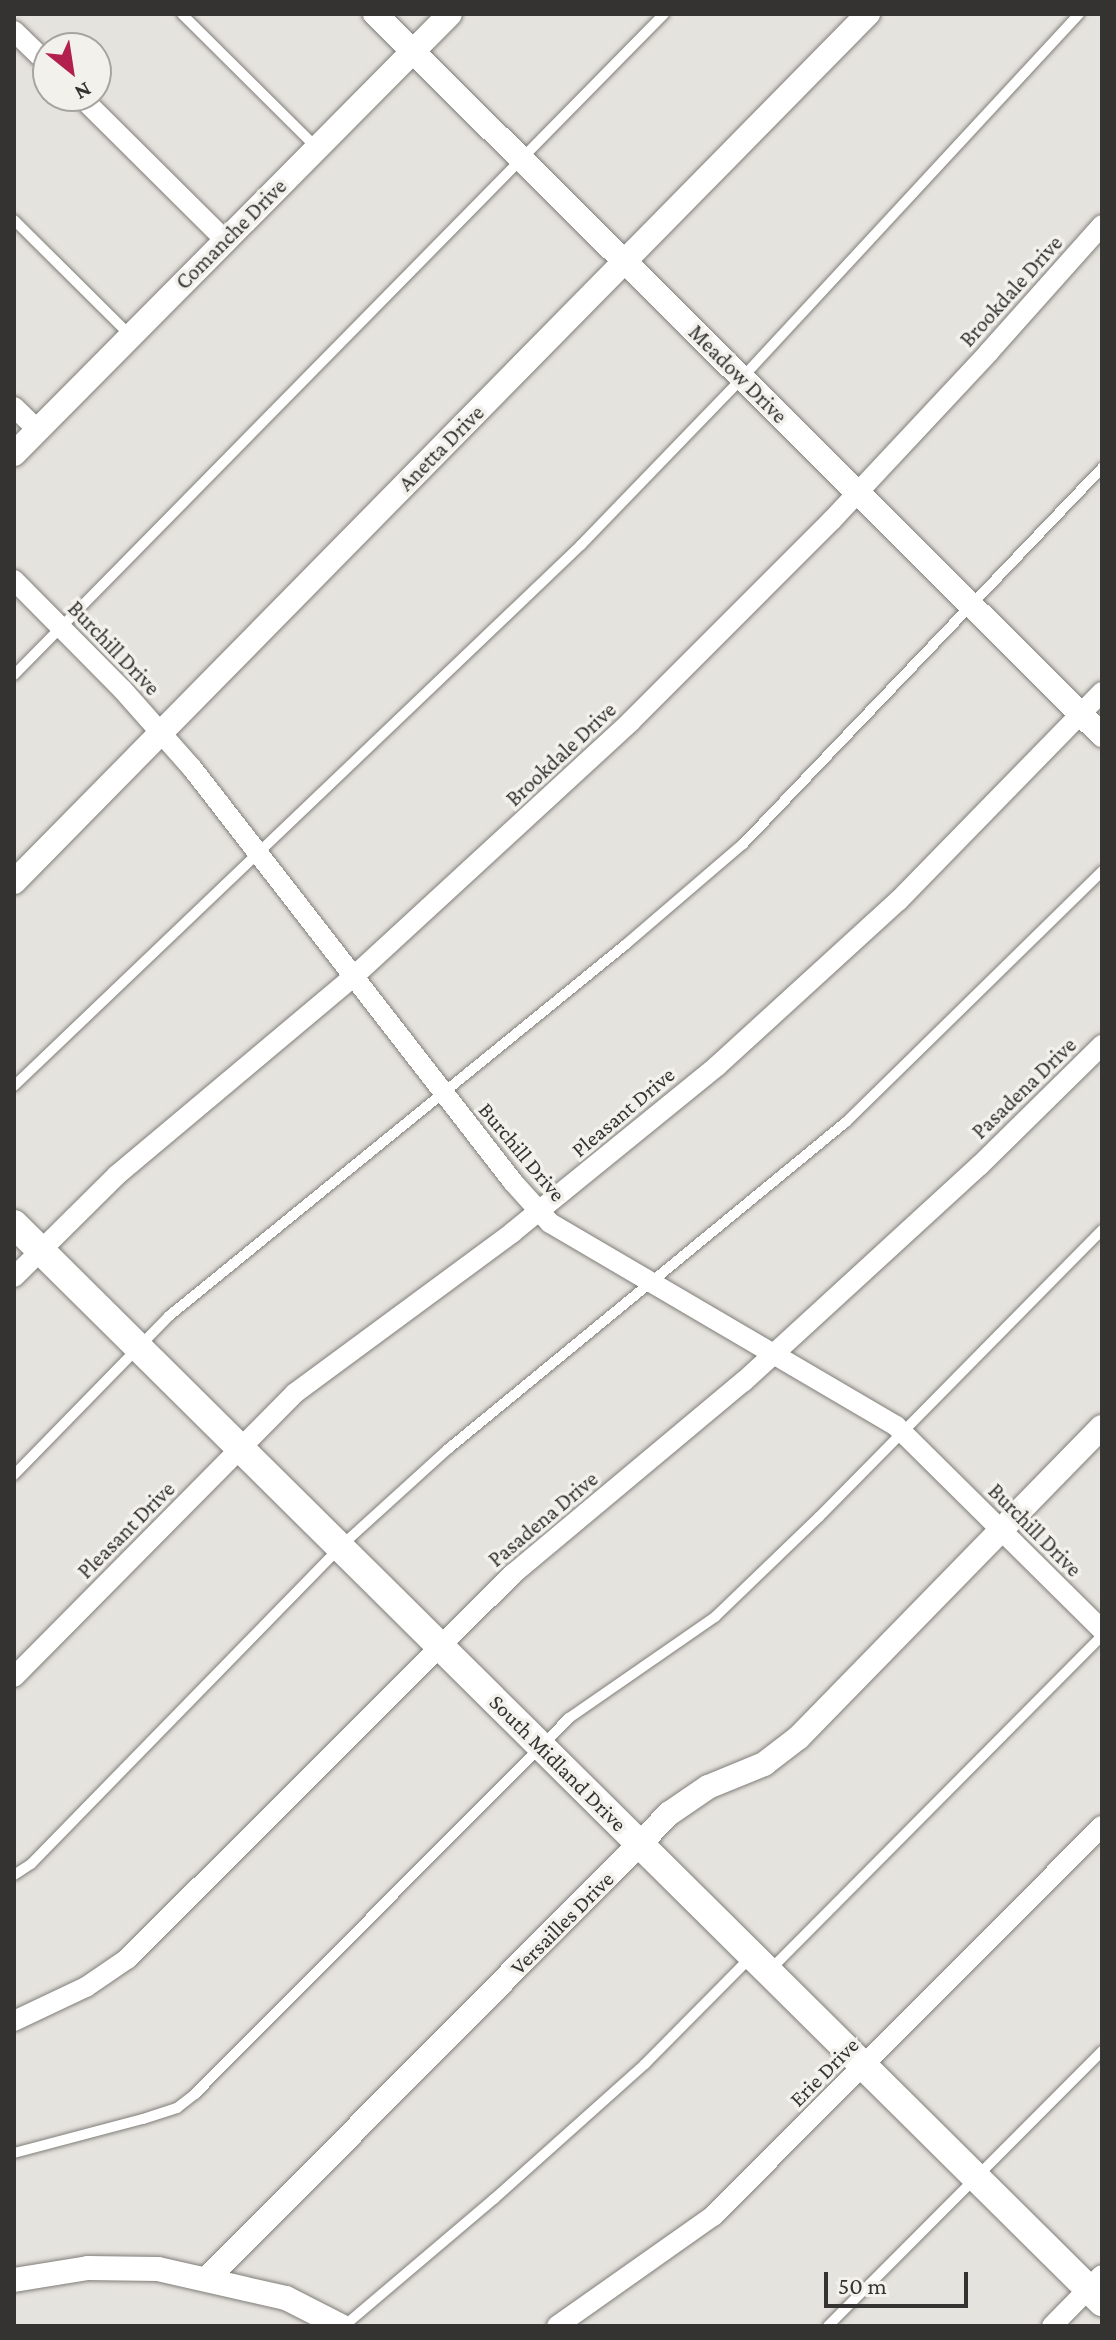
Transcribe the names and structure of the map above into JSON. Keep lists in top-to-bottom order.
{
  "streets": {
    "main road": ["South Midland Drive"],
    "street": [
      "Comanche Drive",
      "Brookdale Drive",
      "Meadow Drive",
      "Anetta Drive",
      "Burchill Drive",
      "Pasadena Drive",
      "Pleasant Drive",
      "Versailles Drive",
      "Erie Drive"
    ]
  },
  "crossings": [
    ["Comanche Drive", "Meadow Drive"],
    ["Brookdale Drive", "Meadow Drive"],
    ["Brookdale Drive", "Burchill Drive"],
    ["Brookdale Drive", "South Midland Drive"],
    ["Meadow Drive", "Anetta Drive"],
    ["Meadow Drive", "Pleasant Drive"],
    ["Anetta Drive", "Burchill Drive"],
    ["Burchill Drive", "Pasadena Drive"],
    ["Burchill Drive", "Pleasant Drive"],
    ["Burchill Drive", "Versailles Drive"],
    ["Pasadena Drive", "South Midland Drive"],
    ["Pleasant Drive", "South Midland Drive"],
    ["South Midland Drive", "Versailles Drive"],
    ["South Midland Drive", "Erie Drive"]
  ],
  "scale_bar": "50 m",
  "north": "bottom right"
}
